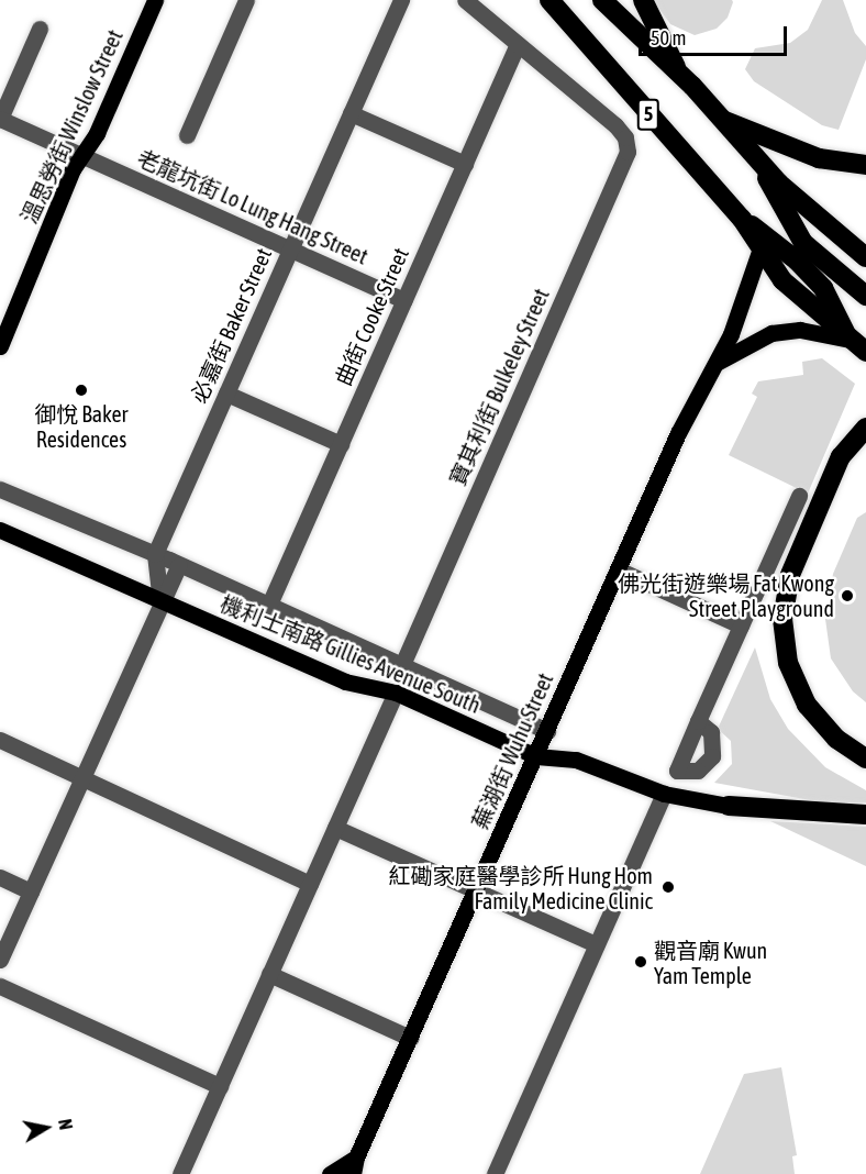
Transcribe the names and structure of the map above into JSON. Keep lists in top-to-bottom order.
{
  "streets": {
    "highway": ["5"],
    "main road": ["溫思勞街 Winslow Street", "機利士南路 Gillies Avenue South", "蕪湖街 Wuhu Street"],
    "street": [
      "老龍坑街 Lo Lung Hang Street",
      "曲街 Cooke Street",
      "必嘉街 Baker Street",
      "寶其利街 Bulkeley Street"
    ]
  },
  "crossings": [
    ["5", "蕪湖街 Wuhu Street"],
    ["溫思勞街 Winslow Street", "老龍坑街 Lo Lung Hang Street"],
    ["老龍坑街 Lo Lung Hang Street", "曲街 Cooke Street"],
    ["老龍坑街 Lo Lung Hang Street", "必嘉街 Baker Street"],
    ["曲街 Cooke Street", "寶其利街 Bulkeley Street"],
    ["曲街 Cooke Street", "機利士南路 Gillies Avenue South"],
    ["必嘉街 Baker Street", "機利士南路 Gillies Avenue South"],
    ["寶其利街 Bulkeley Street", "機利士南路 Gillies Avenue South"],
    ["機利士南路 Gillies Avenue South", "蕪湖街 Wuhu Street"]
  ],
  "places": [
    "御悅 Baker Residences",
    "佛光街遊樂場 Fat Kwong Street Playground",
    "紅磡家庭醫學診所 Hung Hom Family Medicine Clinic",
    "觀音廟 Kwun Yam Temple"
  ],
  "scale_bar": "50 m",
  "north": "right"
}
